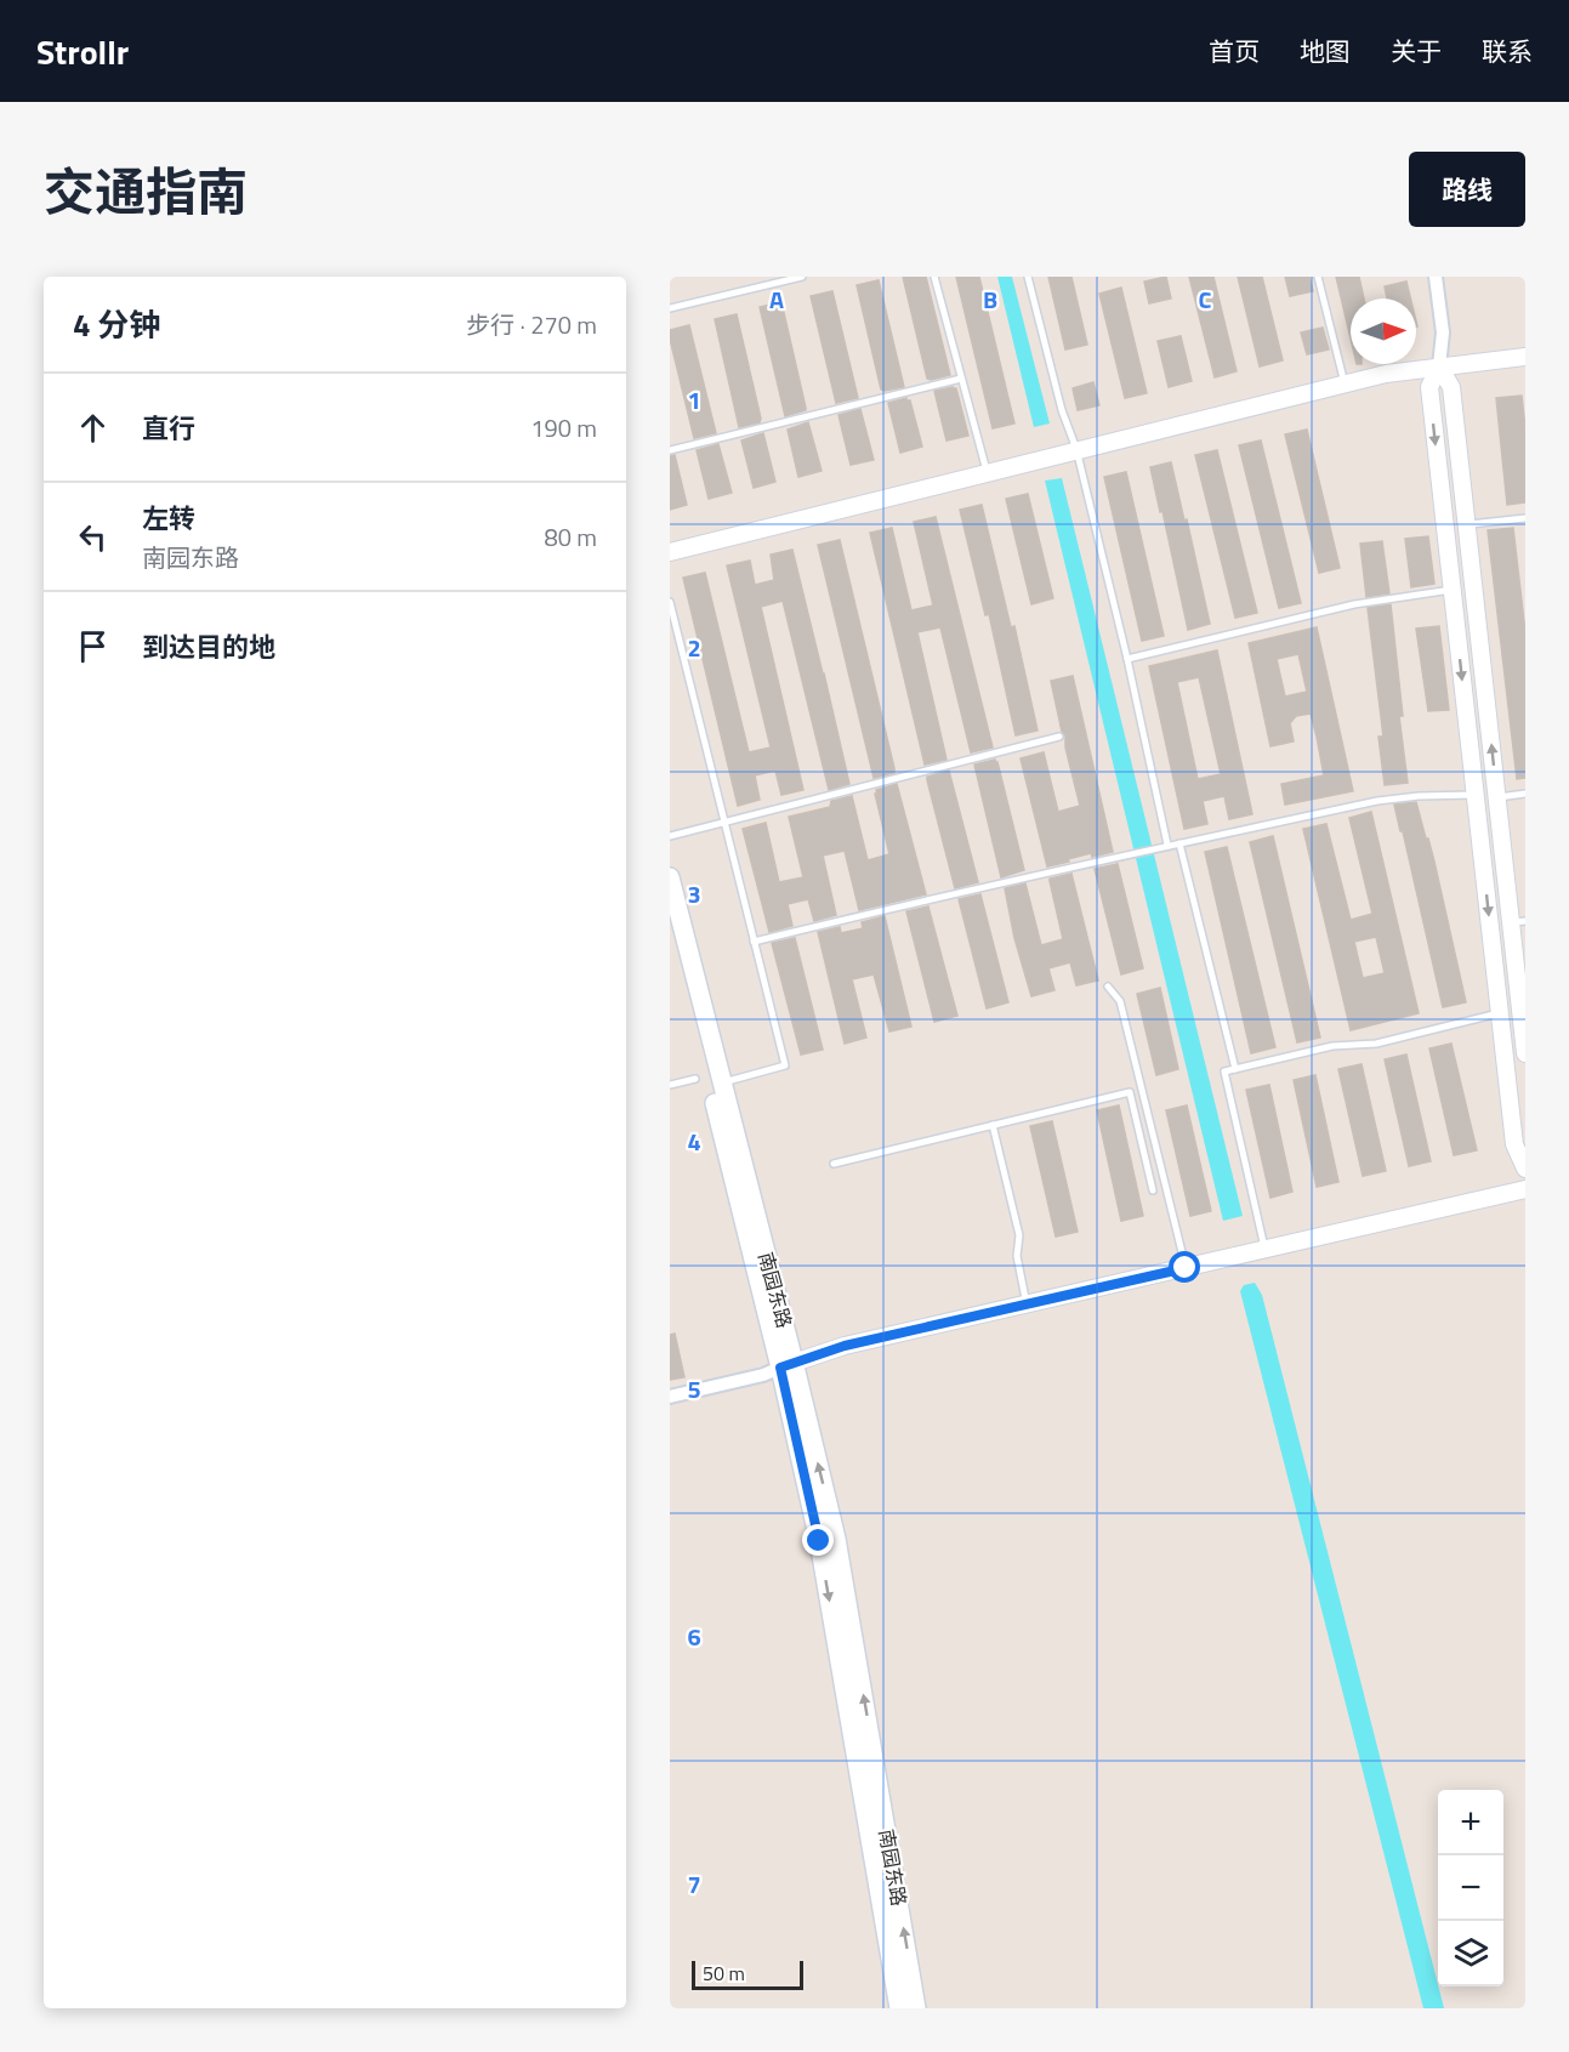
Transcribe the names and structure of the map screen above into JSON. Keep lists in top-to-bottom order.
{
  "streets": {
    "main road": ["南园东路"]
  },
  "scale_bar": "50 m",
  "north": "right",
  "page": {
    "header": "Strollr",
    "nav": [
      "首页",
      "地图",
      "关于",
      "联系"
    ],
    "title": "交通指南",
    "buttons": "路线",
    "heading": ["4 分钟", "步行 · 270 m"],
    "list": [
      ["直行", "190 m"],
      ["左转", "南园东路", "80 m"],
      "到达目的地"
    ],
    "map_buttons": ["+", "−"],
    "scale": "50 m"
  },
  "grid": {
    "columns": ["A", "B", "C"],
    "rows": [
      "1",
      "2",
      "3",
      "4",
      "5",
      "6",
      "7"
    ]
  }
}
